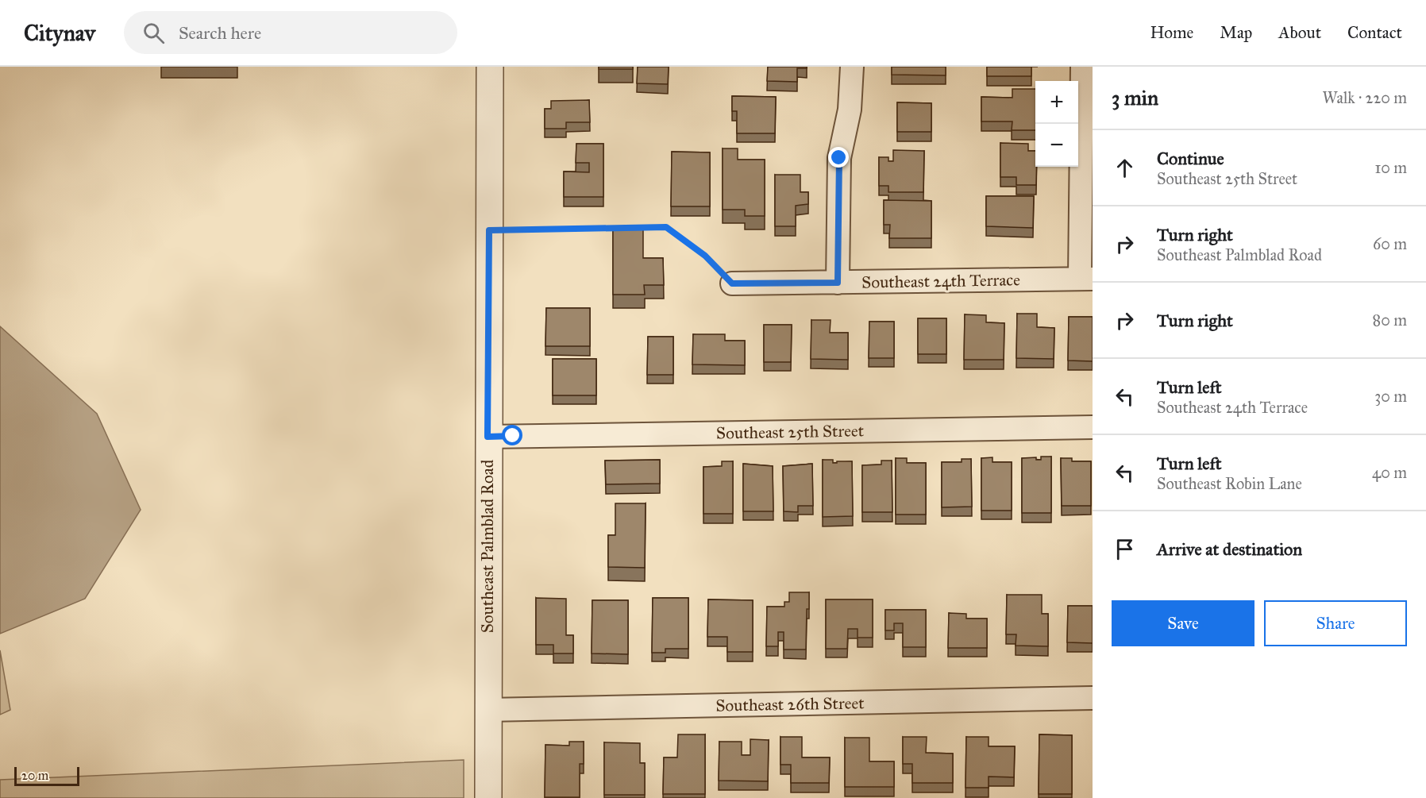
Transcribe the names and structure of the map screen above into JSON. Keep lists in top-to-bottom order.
{
  "streets": {
    "street": [
      "Southeast 24th Terrace",
      "Southeast 25th Street",
      "Southeast Palmblad Road",
      "Southeast 26th Street"
    ]
  },
  "crossings": [
    ["Southeast 25th Street", "Southeast Palmblad Road"],
    ["Southeast Palmblad Road", "Southeast 26th Street"]
  ],
  "scale_bar": "20 m",
  "page": {
    "header": "Citynav",
    "search": "Search here",
    "nav": [
      "Home",
      "Map",
      "About",
      "Contact"
    ],
    "heading": ["3 min", "Walk · 220 m"],
    "map_buttons": ["+", "−"],
    "list": [
      ["Continue", "Southeast 25th Street", "10 m"],
      ["Turn right", "Southeast Palmblad Road", "60 m"],
      ["Turn right", "80 m"],
      ["Turn left", "Southeast 24th Terrace", "30 m"],
      ["Turn left", "Southeast Robin Lane", "40 m"],
      "Arrive at destination"
    ],
    "buttons": ["Save", "Share"],
    "scale": "20 m"
  }
}
